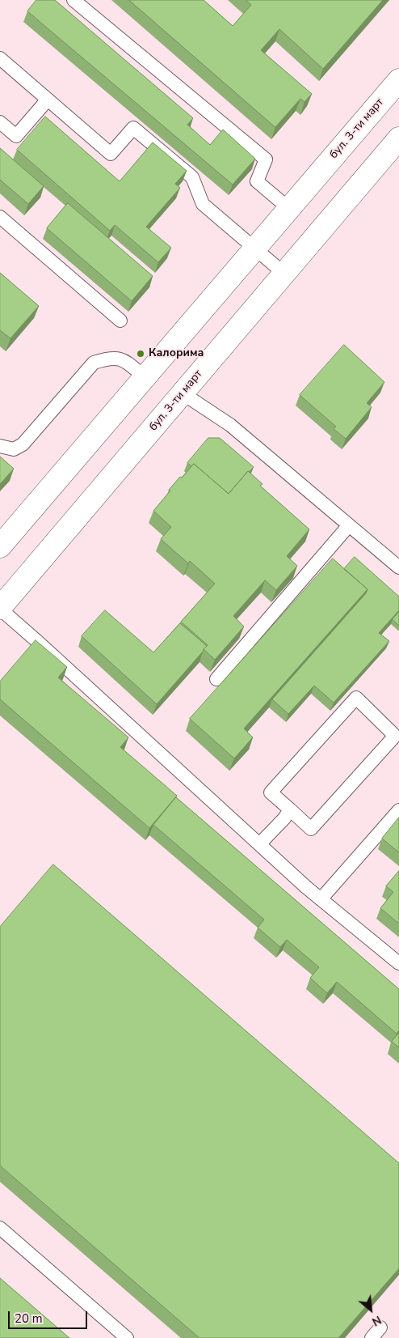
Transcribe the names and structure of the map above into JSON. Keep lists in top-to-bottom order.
{
  "streets": {
    "main road": ["бул. 3-ти март"]
  },
  "places": ["Калорима"],
  "scale_bar": "20 m",
  "north": "bottom right"
}
